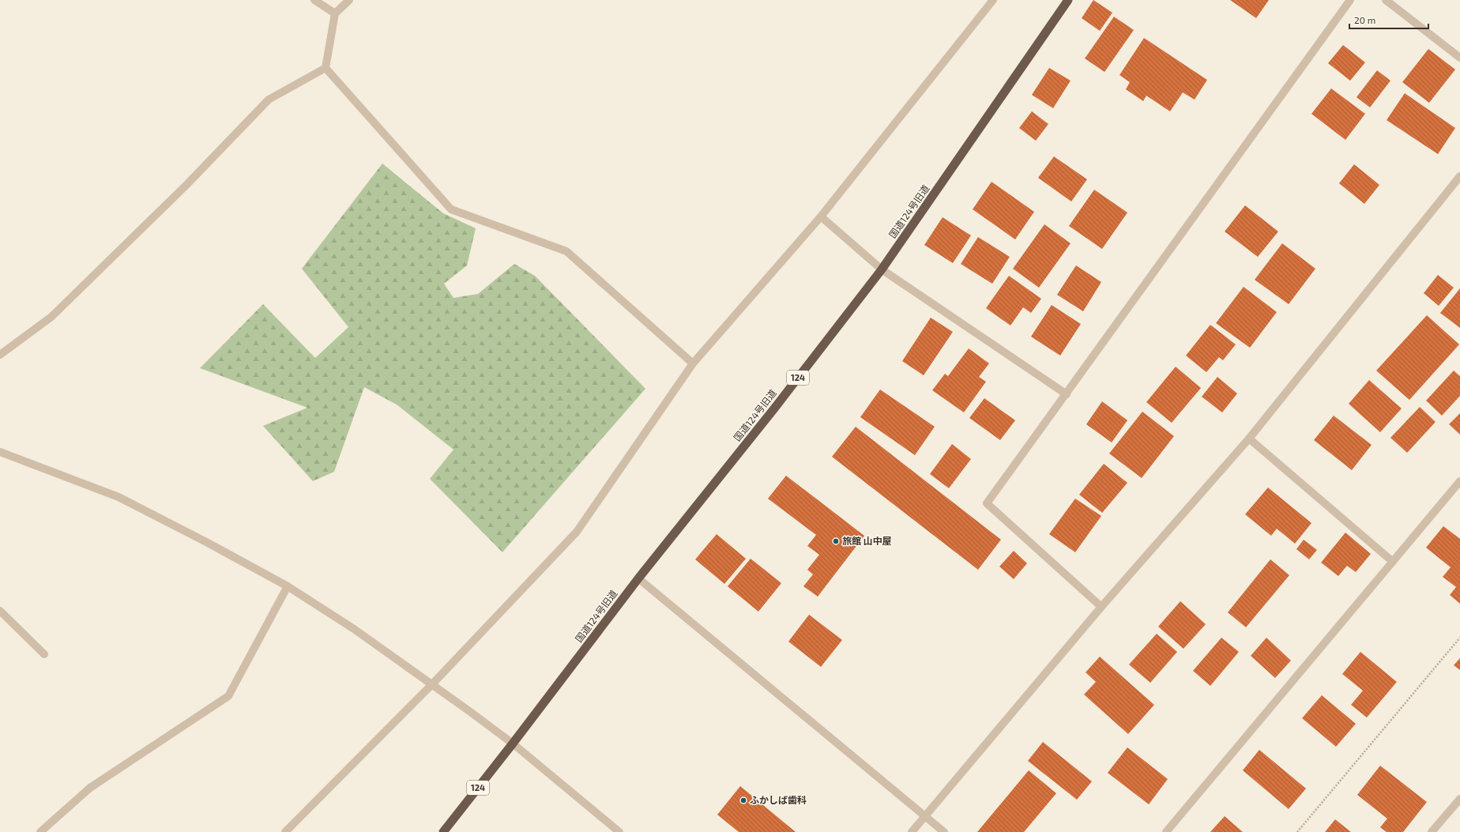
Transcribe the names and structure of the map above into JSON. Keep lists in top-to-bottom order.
{
  "streets": {
    "highway": ["国道124号旧道", "124"]
  },
  "places": ["旅館 山中屋", "ふかしば歯科"],
  "scale_bar": "20 m"
}
